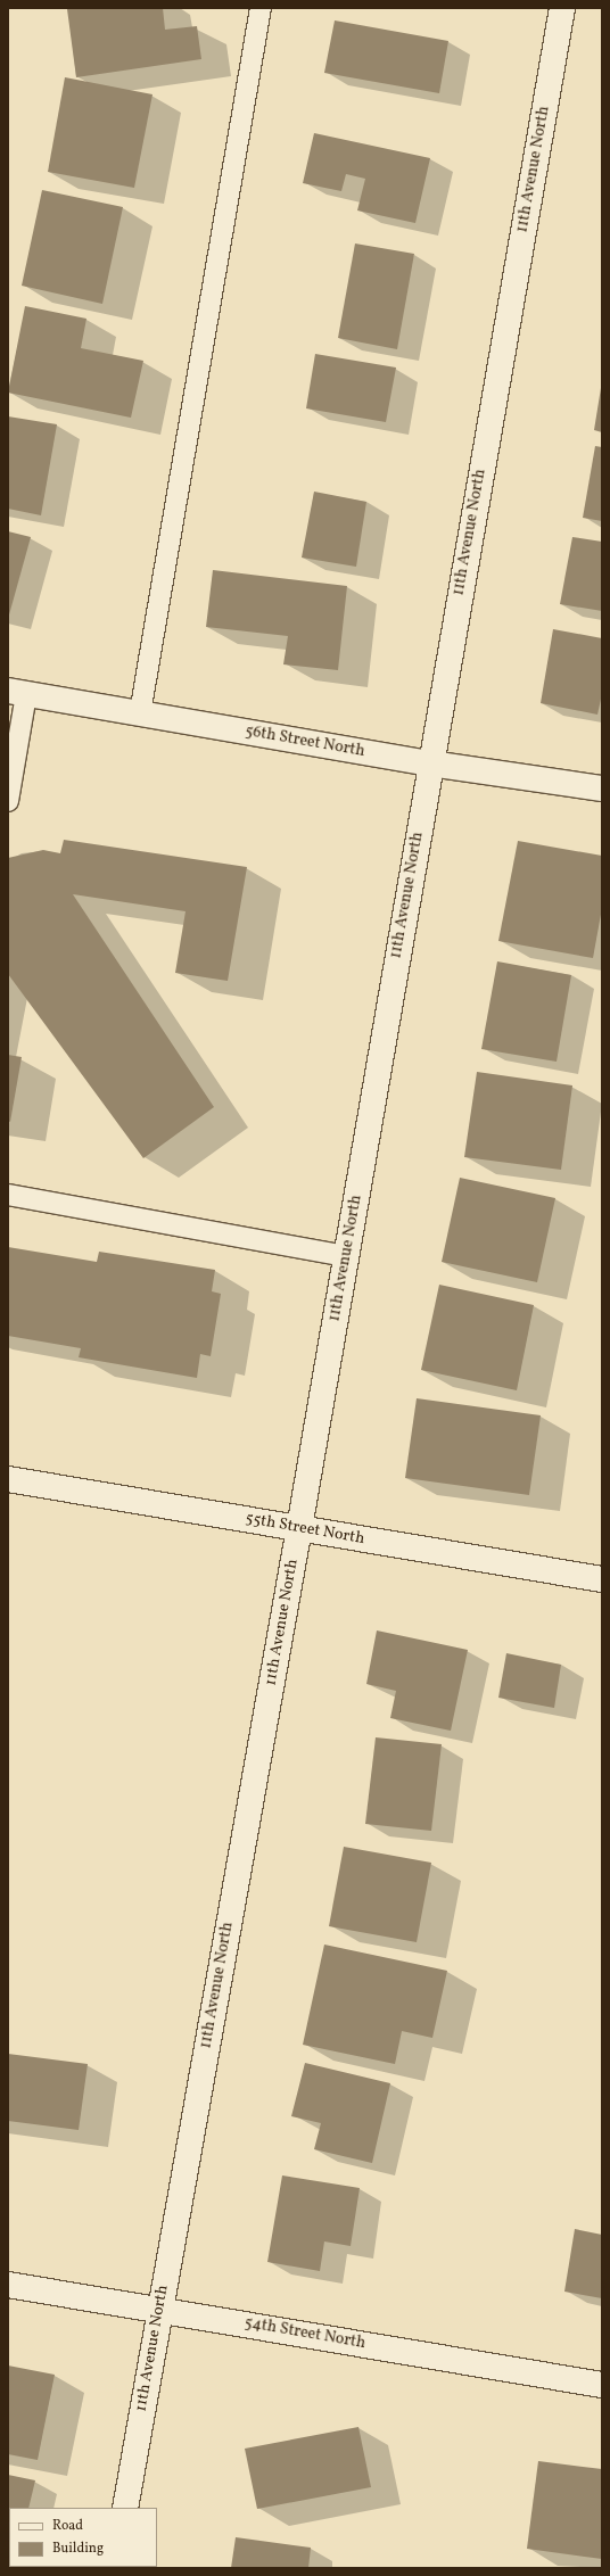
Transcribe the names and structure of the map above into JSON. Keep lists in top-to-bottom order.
{
  "streets": {
    "street": [
      "11th Avenue North",
      "56th Street North",
      "55th Street North",
      "54th Street North"
    ]
  },
  "crossings": [
    ["11th Avenue North", "56th Street North"],
    ["11th Avenue North", "55th Street North"],
    ["11th Avenue North", "54th Street North"]
  ],
  "legend": ["Road", "Building"]
}
